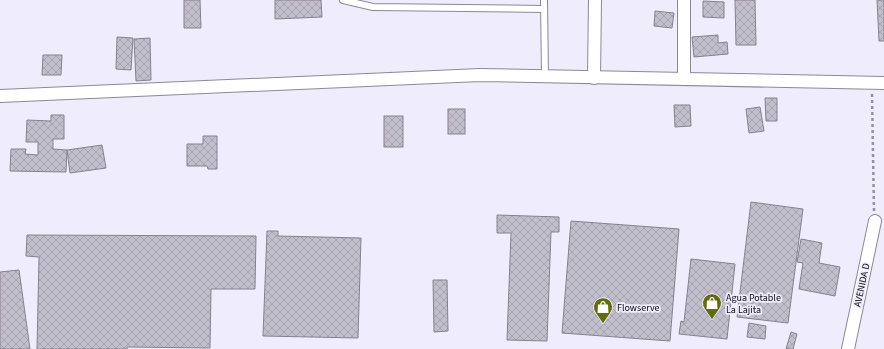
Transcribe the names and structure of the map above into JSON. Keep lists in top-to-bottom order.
{
  "streets": {
    "street": ["AVENIDA D"]
  },
  "places": {
    "shop": ["Agua Potable La Lajita", "Flowserve"]
  }
}
